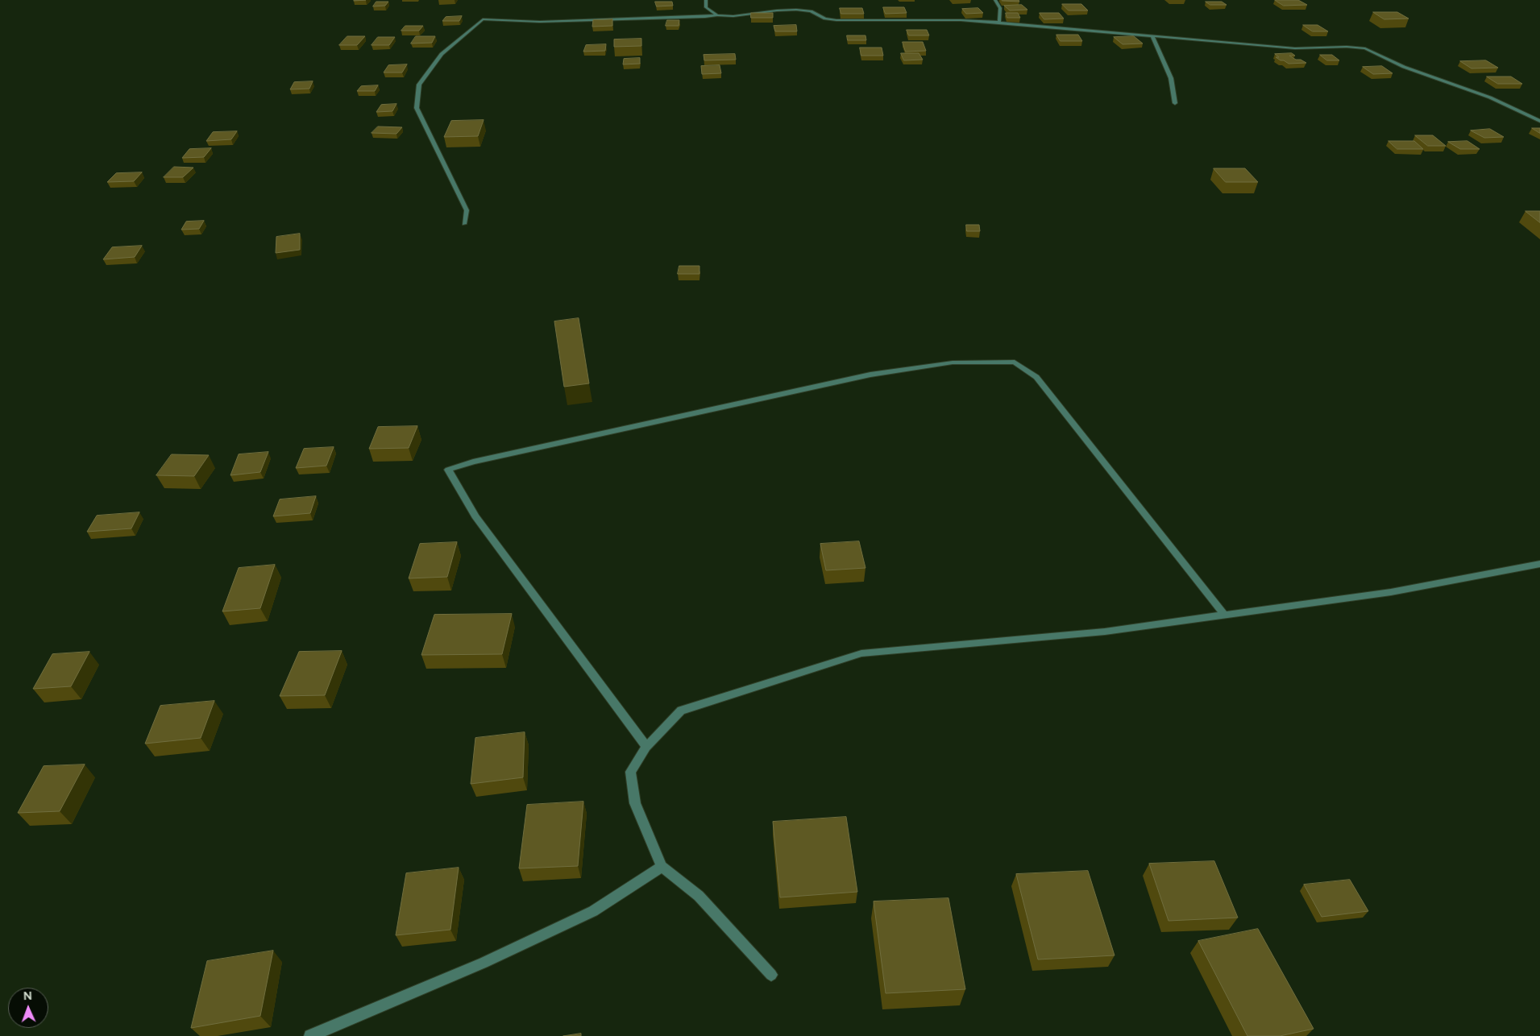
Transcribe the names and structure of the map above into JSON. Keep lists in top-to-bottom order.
{
  "north": "top"
}
